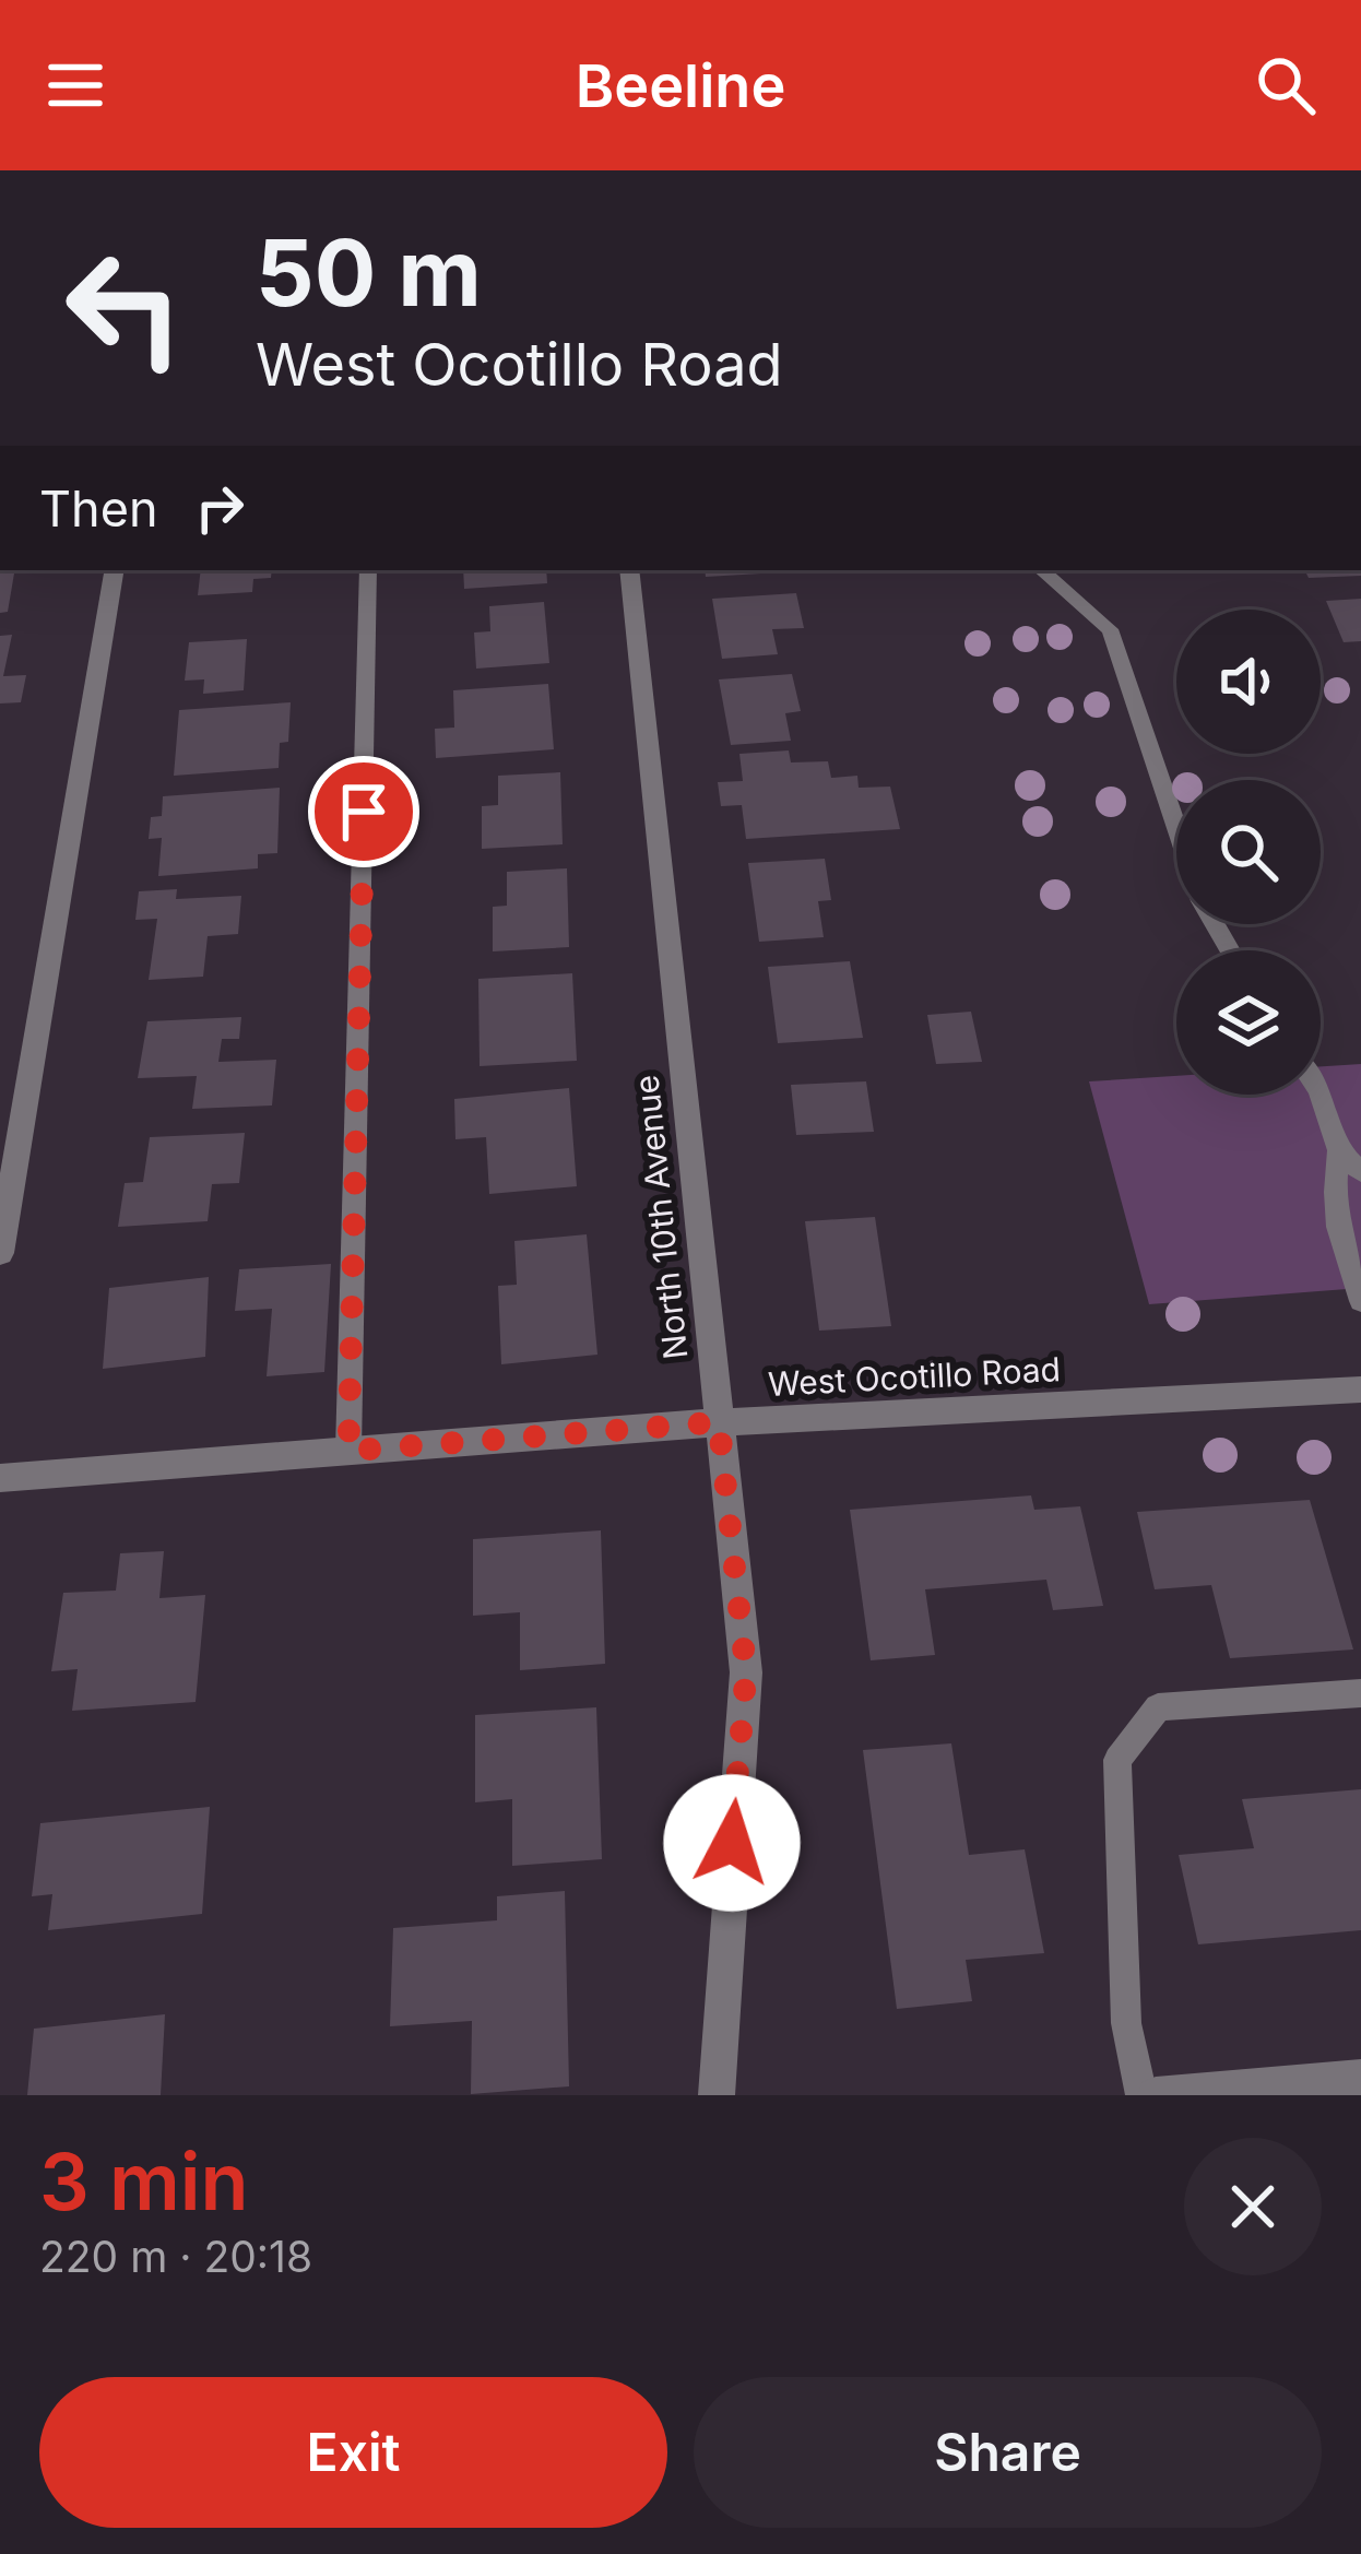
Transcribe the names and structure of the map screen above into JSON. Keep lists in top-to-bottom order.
{
  "streets": {
    "street": ["North 10th Avenue", "West Ocotillo Road"]
  },
  "crossings": [
    ["North 10th Avenue", "West Ocotillo Road"]
  ],
  "page": {
    "header": "Beeline",
    "turn": ["50 m", "West Ocotillo Road"],
    "then": "Then",
    "heading": ["3 min", "220 m · 20:18"],
    "buttons": ["Exit", "Share"]
  }
}
